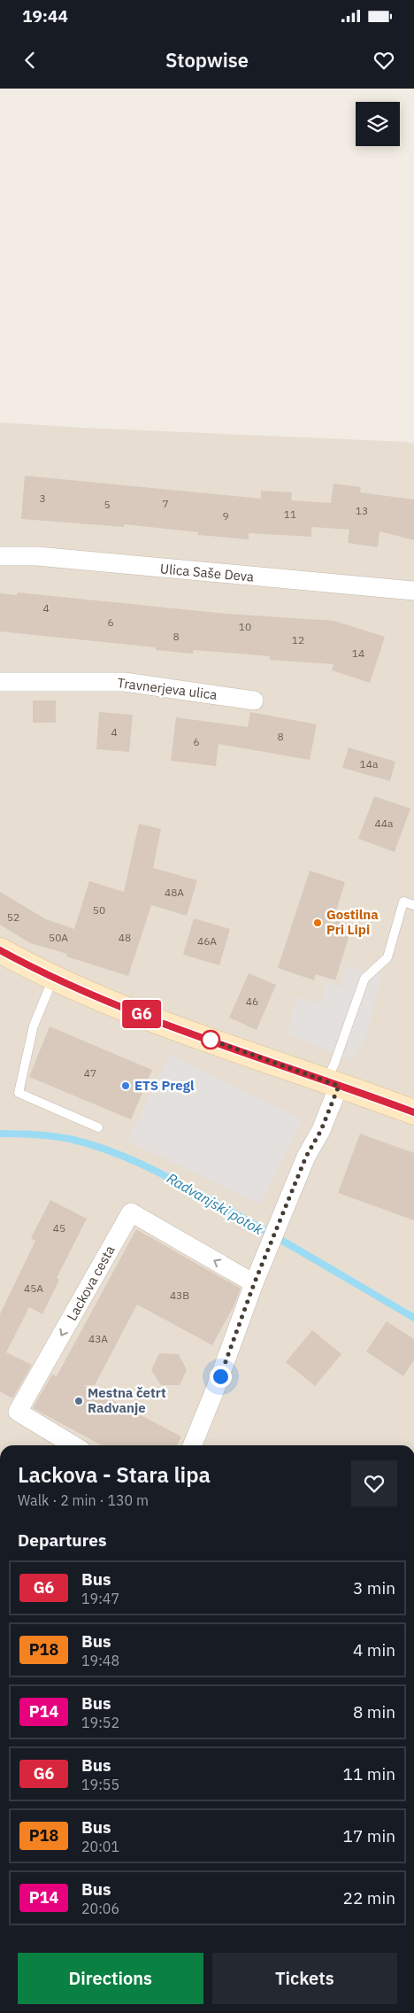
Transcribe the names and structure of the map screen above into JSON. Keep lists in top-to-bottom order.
{
  "streets": {
    "street": ["Ulica Saše Deva", "Travnerjeva ulica", "Lackova cesta"]
  },
  "water": ["Radvanjski potok"],
  "places": ["Gostilna Pri Lipi", "ETS Pregl", "Mestna četrt Radvanje"],
  "lines": ["bus line G6"],
  "house_numbers": [
    "3",
    "7",
    "5",
    "13",
    "11",
    "9",
    "4",
    "6",
    "10",
    "8",
    "12",
    "14",
    "4",
    "8",
    "6",
    "14a",
    "44a",
    "48A",
    "50",
    "52",
    "50A",
    "48",
    "46A",
    "46",
    "47",
    "45",
    "45A",
    "43B",
    "43A"
  ],
  "page": {
    "status": "19:44",
    "header": "Stopwise",
    "on_map": "G6",
    "heading": [
      ["Lackova - Stara lipa", "Walk · 2 min · 130 m"],
      "Departures"
    ],
    "list": [
      {
        "mark": "G6",
        "name": "Bus",
        "note": "19:47",
        "value": "3 min"
      },
      {
        "mark": "P18",
        "name": "Bus",
        "note": "19:48",
        "value": "4 min"
      },
      {
        "mark": "P14",
        "name": "Bus",
        "note": "19:52",
        "value": "8 min"
      },
      {
        "mark": "G6",
        "name": "Bus",
        "note": "19:55",
        "value": "11 min"
      },
      {
        "mark": "P18",
        "name": "Bus",
        "note": "20:01",
        "value": "17 min"
      },
      {
        "mark": "P14",
        "name": "Bus",
        "note": "20:06",
        "value": "22 min"
      }
    ],
    "buttons": ["Directions", "Tickets"]
  }
}
